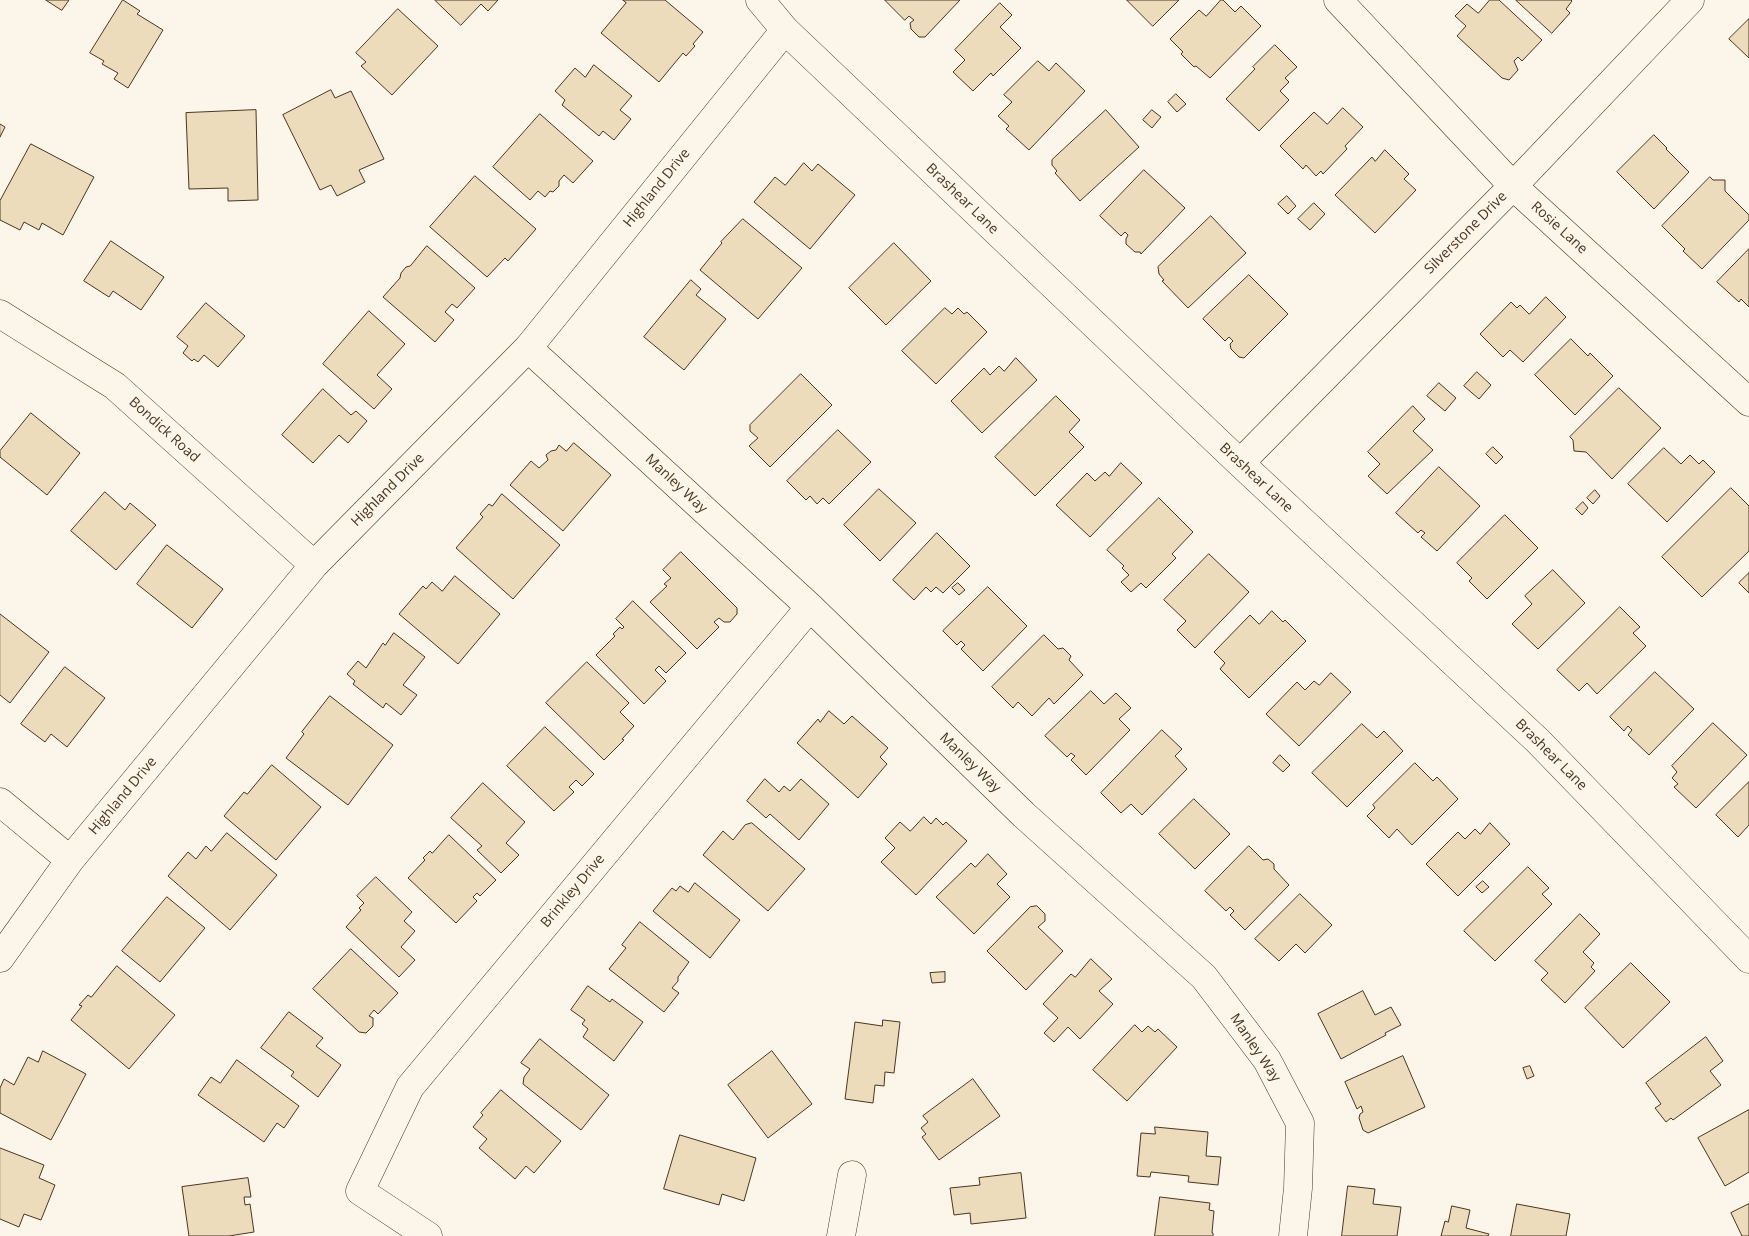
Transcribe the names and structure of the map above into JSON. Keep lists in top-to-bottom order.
{
  "streets": {
    "street": [
      "Highland Drive",
      "Brashear Lane",
      "Rosie Lane",
      "Silverstone Drive",
      "Bondick Road",
      "Manley Way",
      "Brinkley Drive"
    ]
  },
  "crossings": [
    ["Highland Drive", "Brashear Lane"],
    ["Highland Drive", "Bondick Road"],
    ["Highland Drive", "Manley Way"],
    ["Brashear Lane", "Silverstone Drive"],
    ["Rosie Lane", "Silverstone Drive"],
    ["Manley Way", "Brinkley Drive"]
  ]
}
